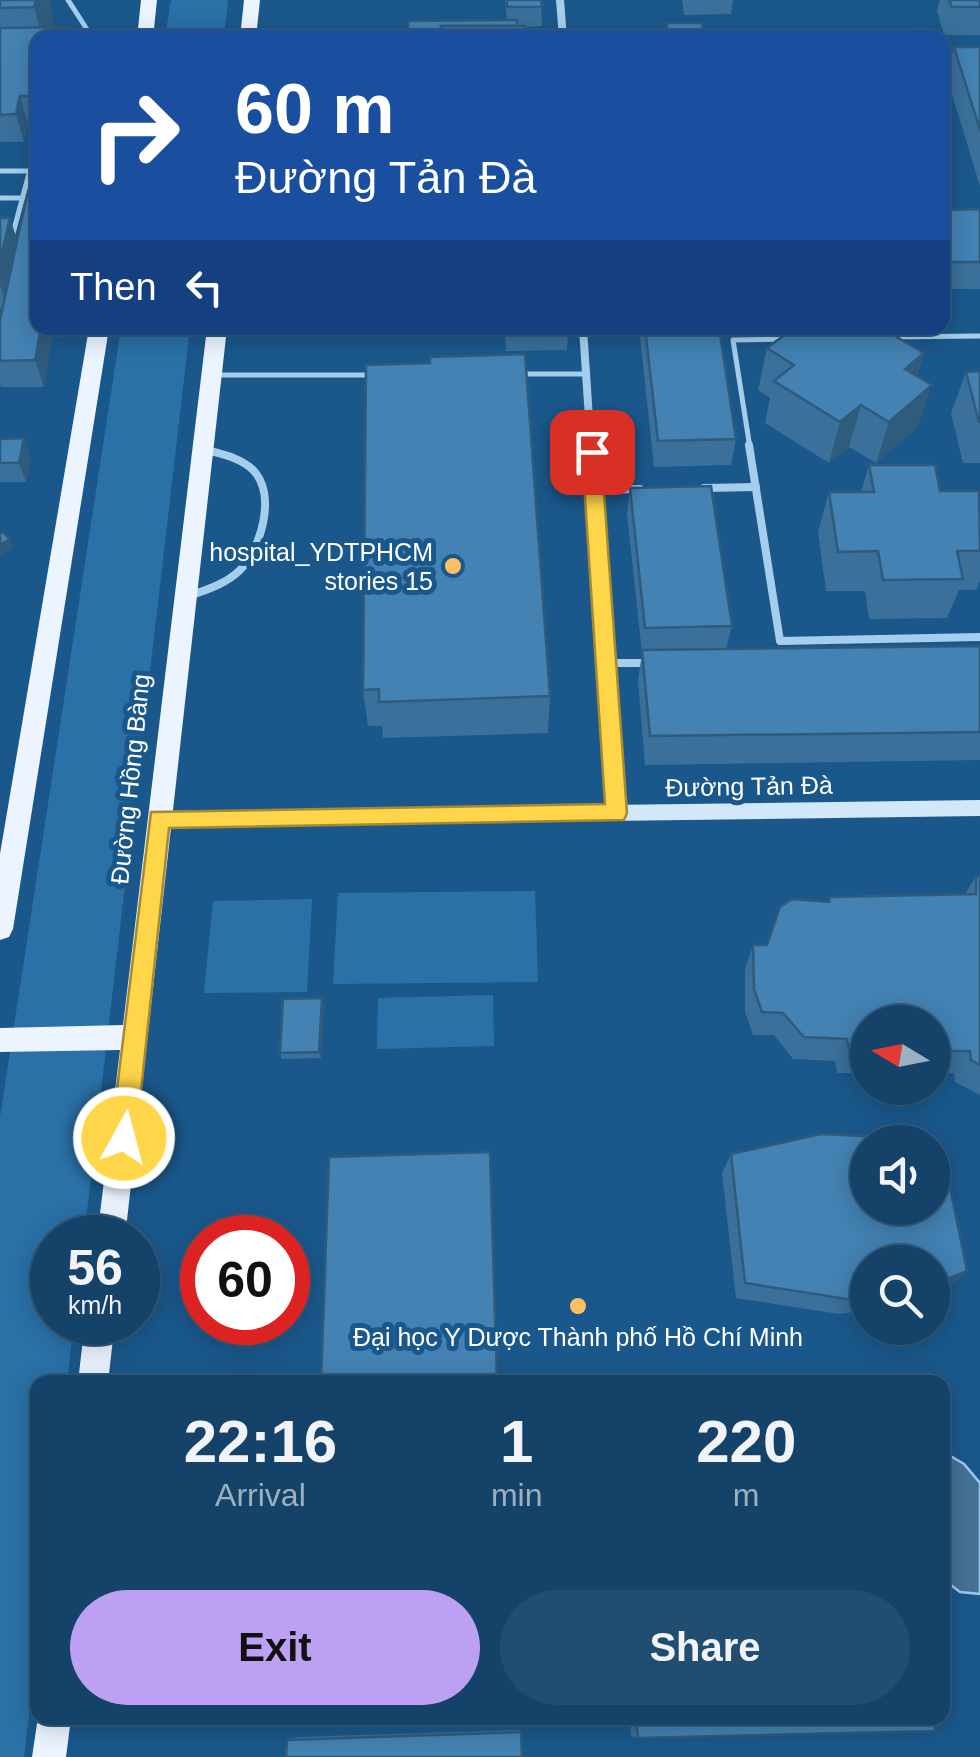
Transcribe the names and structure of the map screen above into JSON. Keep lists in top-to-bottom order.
{
  "streets": {
    "main road": ["Đường Hồng Bàng"],
    "street": ["Đường Tản Đà"]
  },
  "crossings": [
    ["Đường Hồng Bàng", "Đường Tản Đà"]
  ],
  "places": ["hospital_YDTPHCM stories 15", "Đại học Y Dược Thành phố Hồ Chí Minh"],
  "north": "left",
  "page": {
    "turn": ["60 m", "Đường Tản Đà"],
    "then": "Then",
    "speed": "56 km/h",
    "limit": "60",
    "eta": [
      "22:16",
      "Arrival",
      "1",
      "min",
      "220",
      "m"
    ],
    "buttons": ["Exit", "Share"]
  }
}
